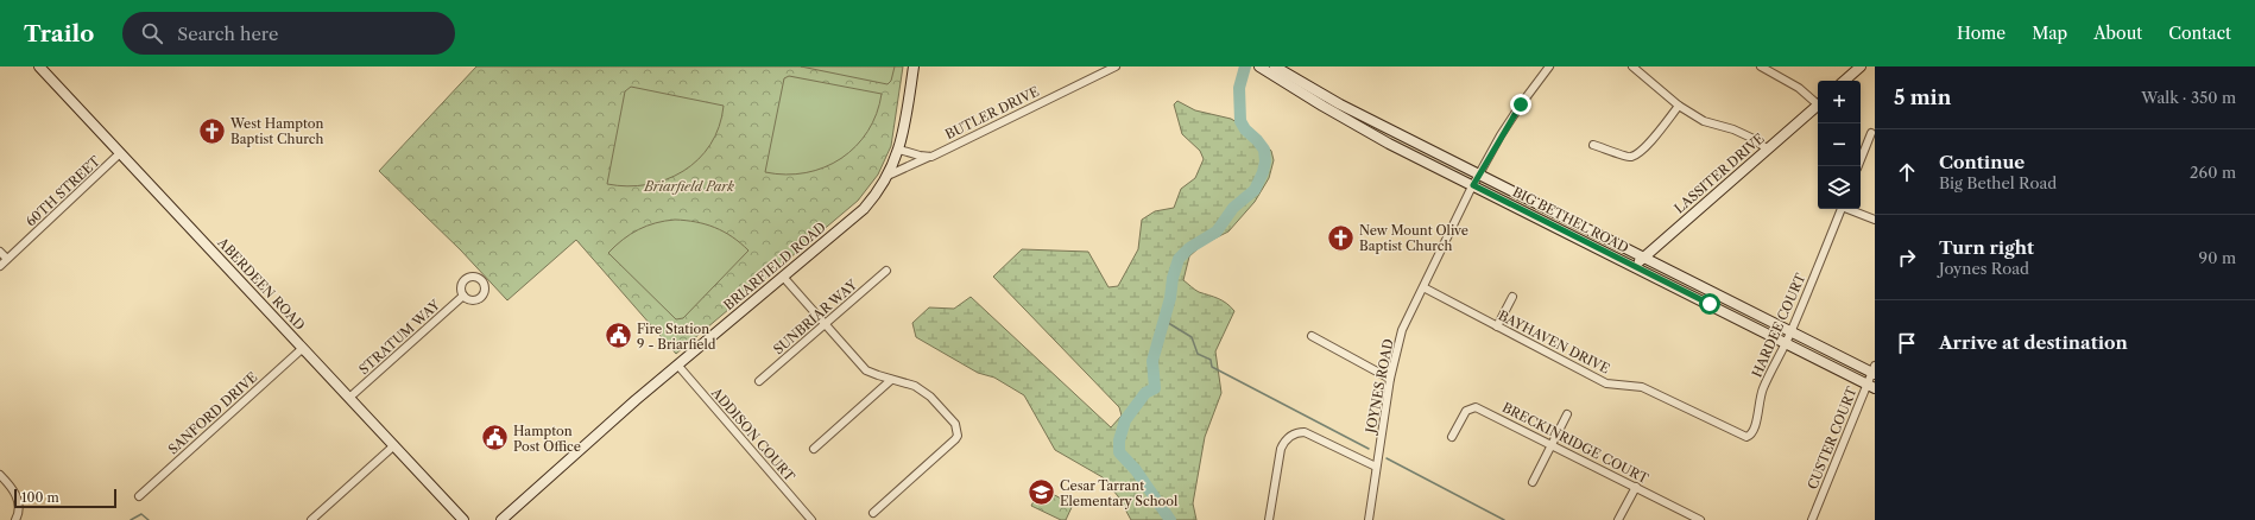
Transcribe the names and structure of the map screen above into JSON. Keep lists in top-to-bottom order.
{
  "streets": {
    "main road": [
      "LASSITER DRIVE",
      "BIG BETHEL ROAD",
      "BRIARFIELD ROAD",
      "ABERDEEN ROAD"
    ],
    "street": [
      "BUTLER DRIVE",
      "60TH STREET",
      "SUNBRIAR WAY",
      "HARDEE COURT",
      "STRATUM WAY",
      "BAYHAVEN DRIVE",
      "JOYNES ROAD",
      "SANFORD DRIVE",
      "ADDISON COURT",
      "CUSTER COURT",
      "BRECKINRIDGE COURT"
    ]
  },
  "crossings": [
    ["BUTLER DRIVE", "BRIARFIELD ROAD"],
    ["LASSITER DRIVE", "BIG BETHEL ROAD"],
    ["60TH STREET", "ABERDEEN ROAD"],
    ["BIG BETHEL ROAD", "HARDEE COURT"],
    ["BIG BETHEL ROAD", "JOYNES ROAD"],
    ["BIG BETHEL ROAD", "CUSTER COURT"],
    ["BRIARFIELD ROAD", "ADDISON COURT"],
    ["ABERDEEN ROAD", "STRATUM WAY"],
    ["ABERDEEN ROAD", "SANFORD DRIVE"],
    ["HARDEE COURT", "BAYHAVEN DRIVE"],
    ["BAYHAVEN DRIVE", "JOYNES ROAD"]
  ],
  "parks": ["Briarfield Park"],
  "places": {
    "church": ["West Hampton Baptist Church", "New Mount Olive Baptist Church"],
    "public building": ["Fire Station 9 - Briarfield", "Hampton Post Office"],
    "school or university": ["Cesar Tarrant Elementary School"]
  },
  "scale_bar": "100 m",
  "page": {
    "header": "Trailo",
    "search": "Search here",
    "nav": [
      "Home",
      "Map",
      "About",
      "Contact"
    ],
    "heading": ["5 min", "Walk · 350 m"],
    "map_buttons": ["+", "−"],
    "list": [
      ["Continue", "Big Bethel Road", "260 m"],
      ["Turn right", "Joynes Road", "90 m"],
      "Arrive at destination"
    ],
    "scale": "100 m"
  }
}
